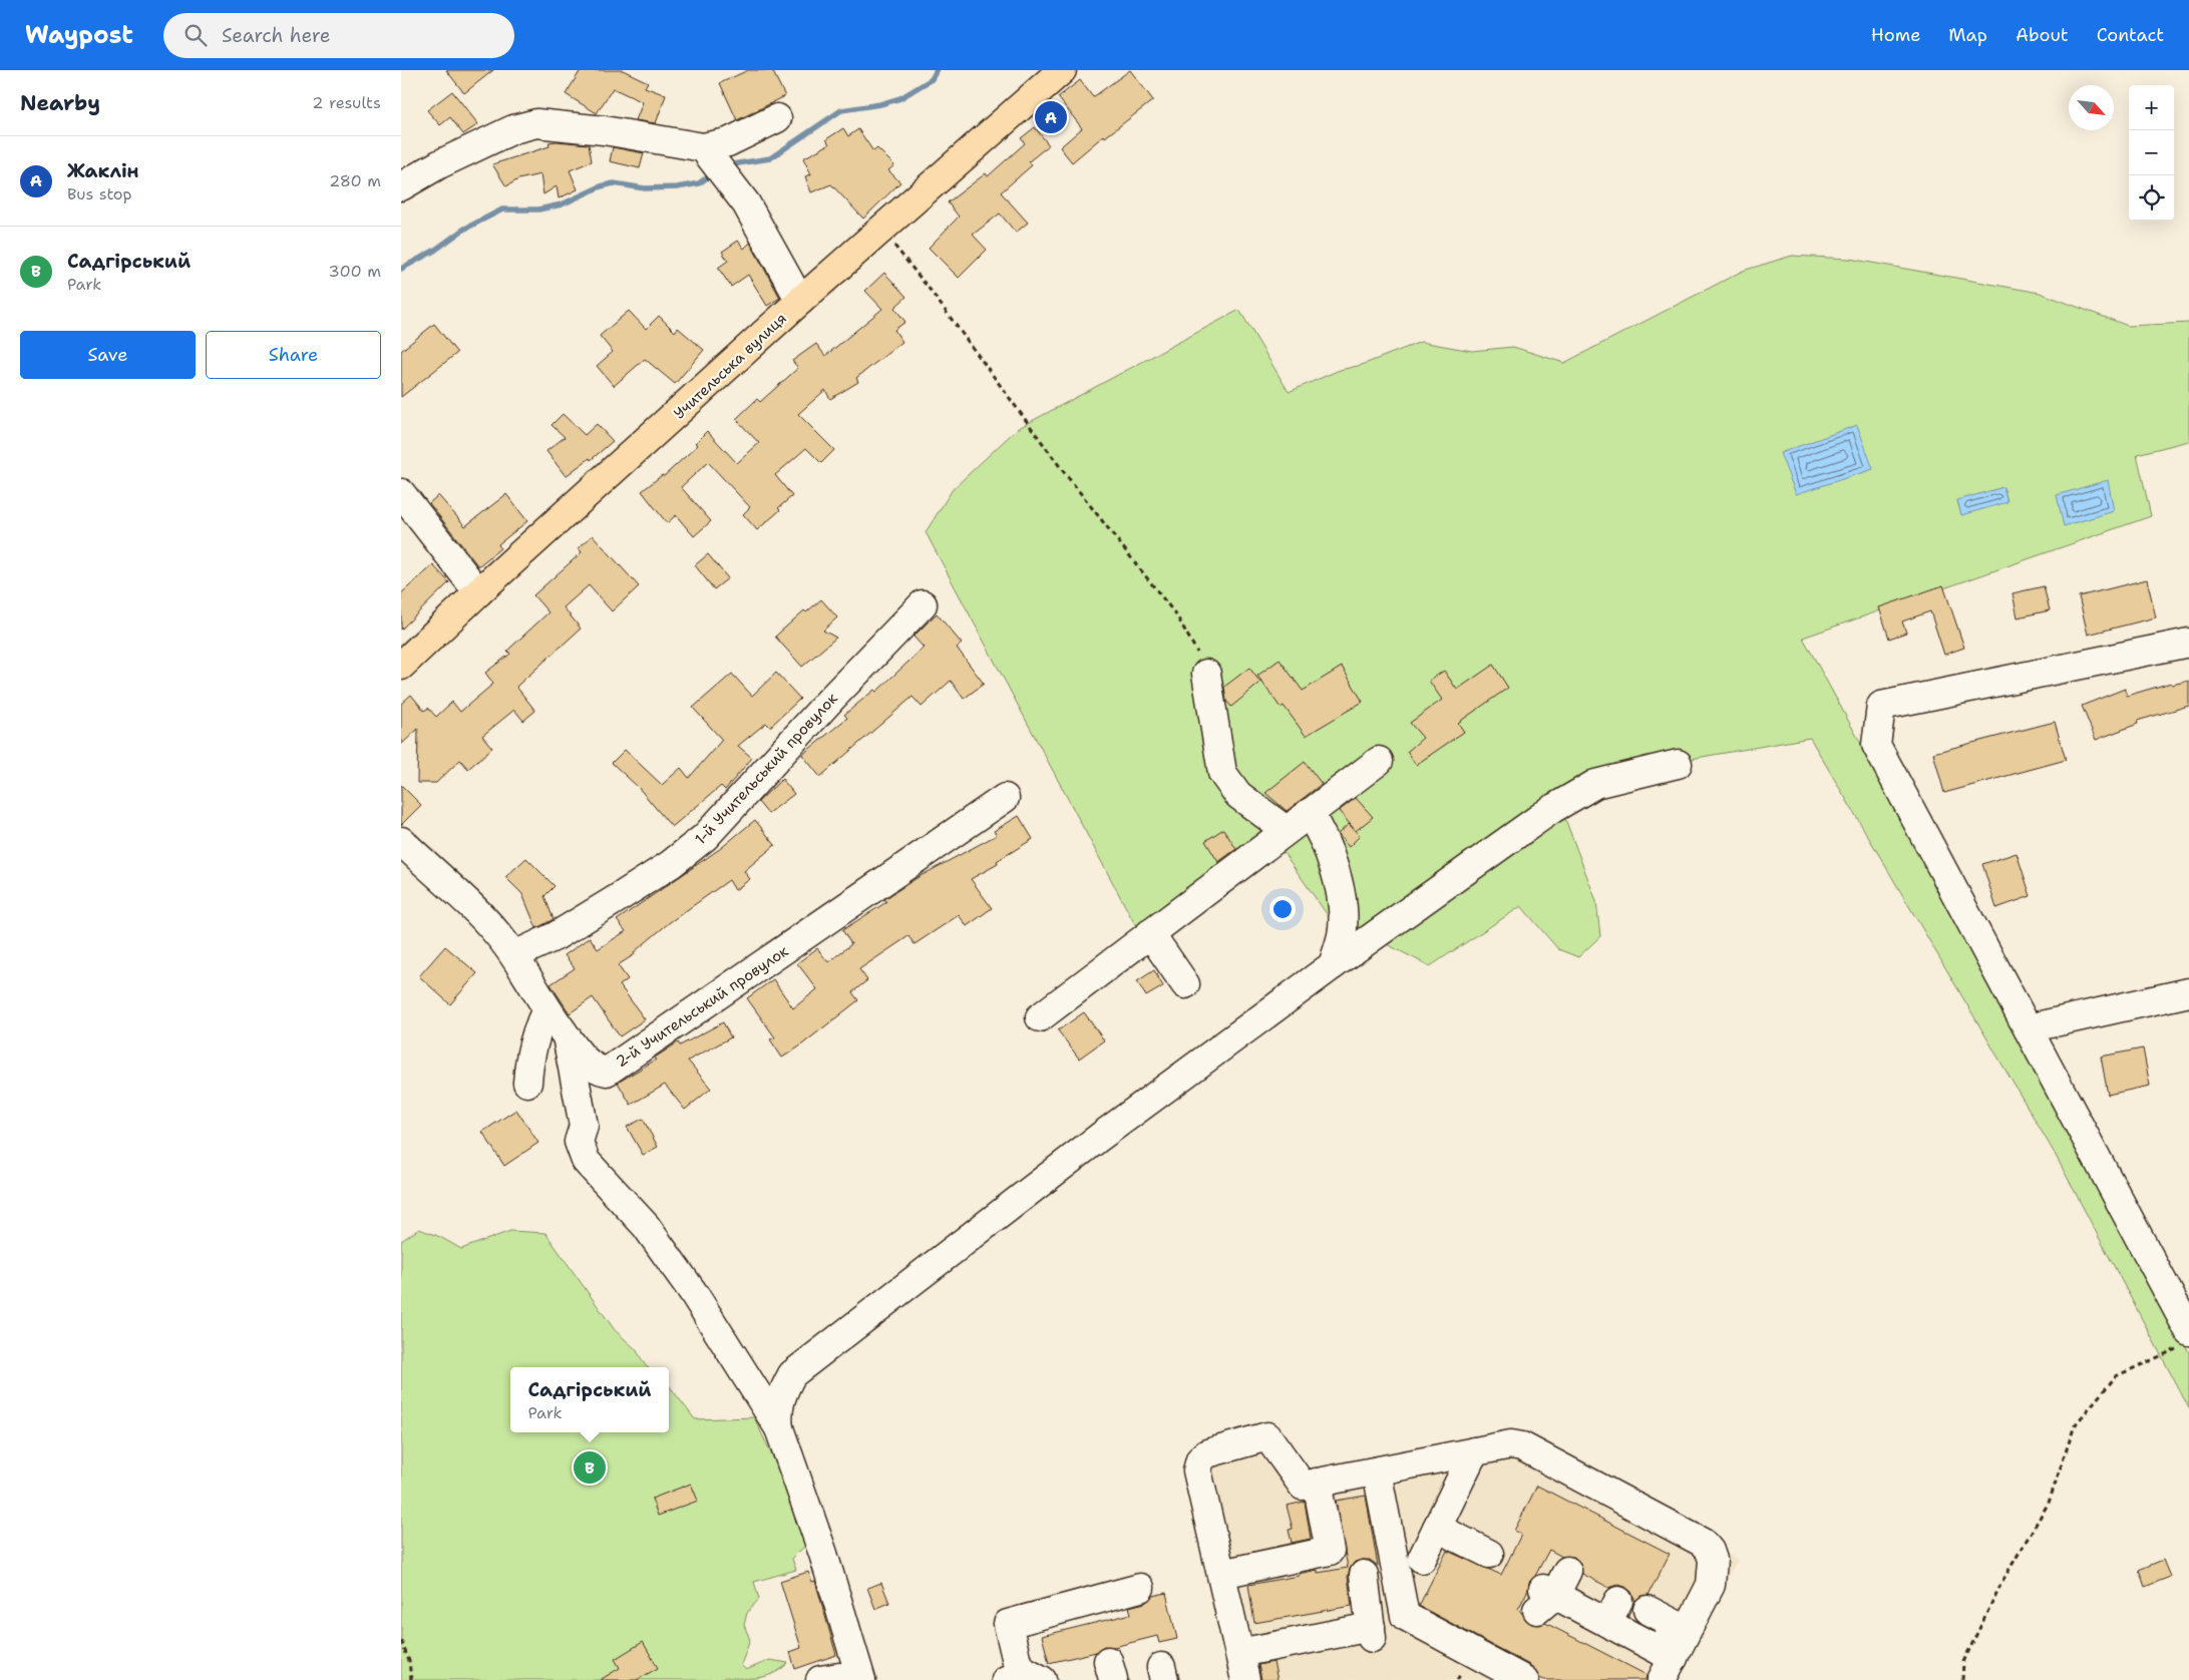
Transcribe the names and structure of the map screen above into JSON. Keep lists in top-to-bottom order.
{
  "streets": {
    "main road": ["Учительська вулиця"],
    "street": ["1-й Учительський провулок", "2-й Учительський провулок"]
  },
  "crossings": [
    ["1-й Учительський провулок", "2-й Учительський провулок"]
  ],
  "north": "bottom right",
  "page": {
    "header": "Waypost",
    "search": "Search here",
    "nav": [
      "Home",
      "Map",
      "About",
      "Contact"
    ],
    "heading": ["Nearby", "2 results"],
    "map_buttons": ["+", "−"],
    "pins": ["A", "B"],
    "list": [
      {
        "mark": "A",
        "name": "Жаклін",
        "note": "Bus stop",
        "value": "280 m"
      },
      {
        "mark": "B",
        "name": "Садгірський",
        "note": "Park",
        "value": "300 m"
      }
    ],
    "buttons": ["Save", "Share"],
    "popup": ["Садгірський", "Park"]
  }
}
